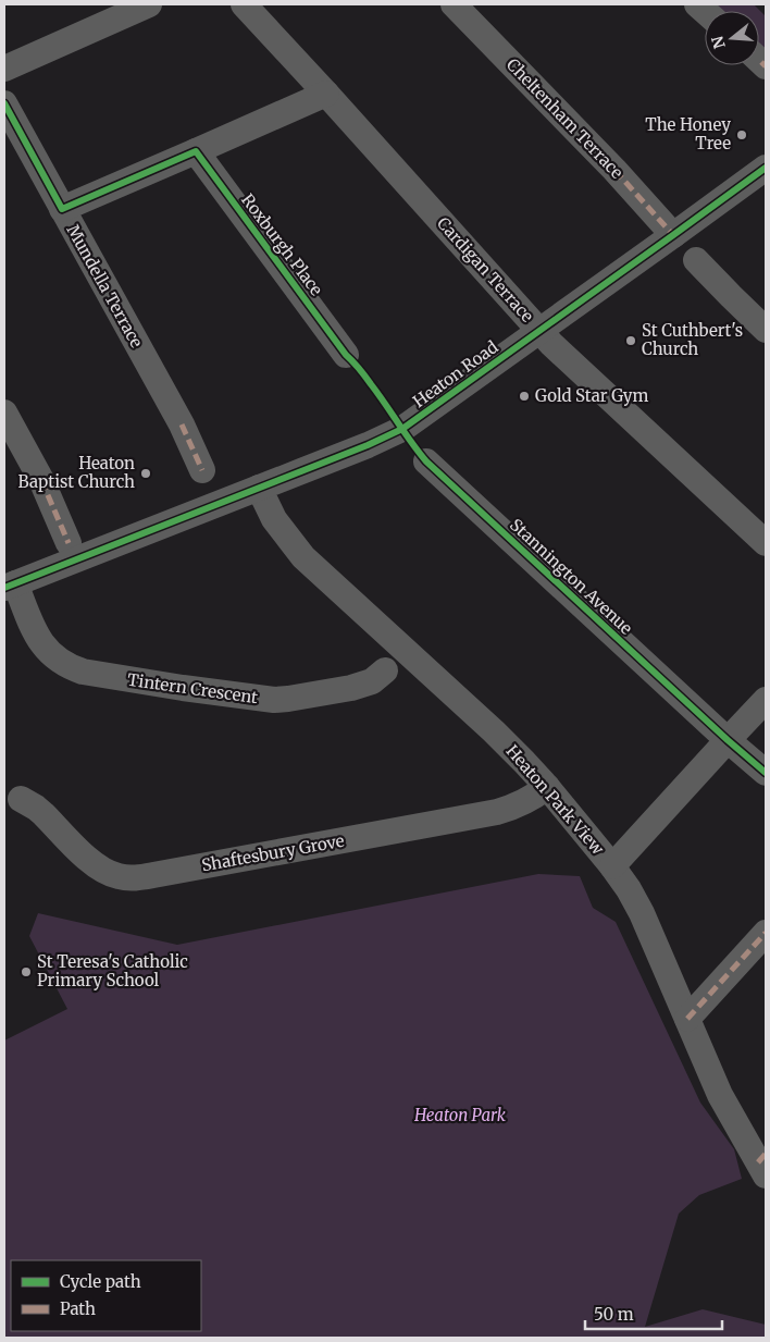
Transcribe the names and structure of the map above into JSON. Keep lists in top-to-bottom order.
{
  "streets": {
    "street": [
      "Cheltenham Terrace",
      "Roxburgh Place",
      "Cardigan Terrace",
      "Mundella Terrace",
      "Heaton Road",
      "Stannington Avenue",
      "Tintern Crescent",
      "Heaton Park View",
      "Shaftesbury Grove"
    ]
  },
  "crossings": [
    ["Cheltenham Terrace", "Heaton Road"],
    ["Cardigan Terrace", "Heaton Road"],
    ["Heaton Road", "Tintern Crescent"],
    ["Heaton Road", "Heaton Park View"],
    ["Heaton Park View", "Shaftesbury Grove"]
  ],
  "parks": ["Heaton Park"],
  "places": [
    "The Honey Tree",
    "St Cuthbert's Church",
    "Gold Star Gym",
    "Heaton Baptist Church",
    "St Teresa's Catholic Primary School"
  ],
  "legend": ["Cycle path", "Path"],
  "scale_bar": "50 m",
  "north": "left"
}
